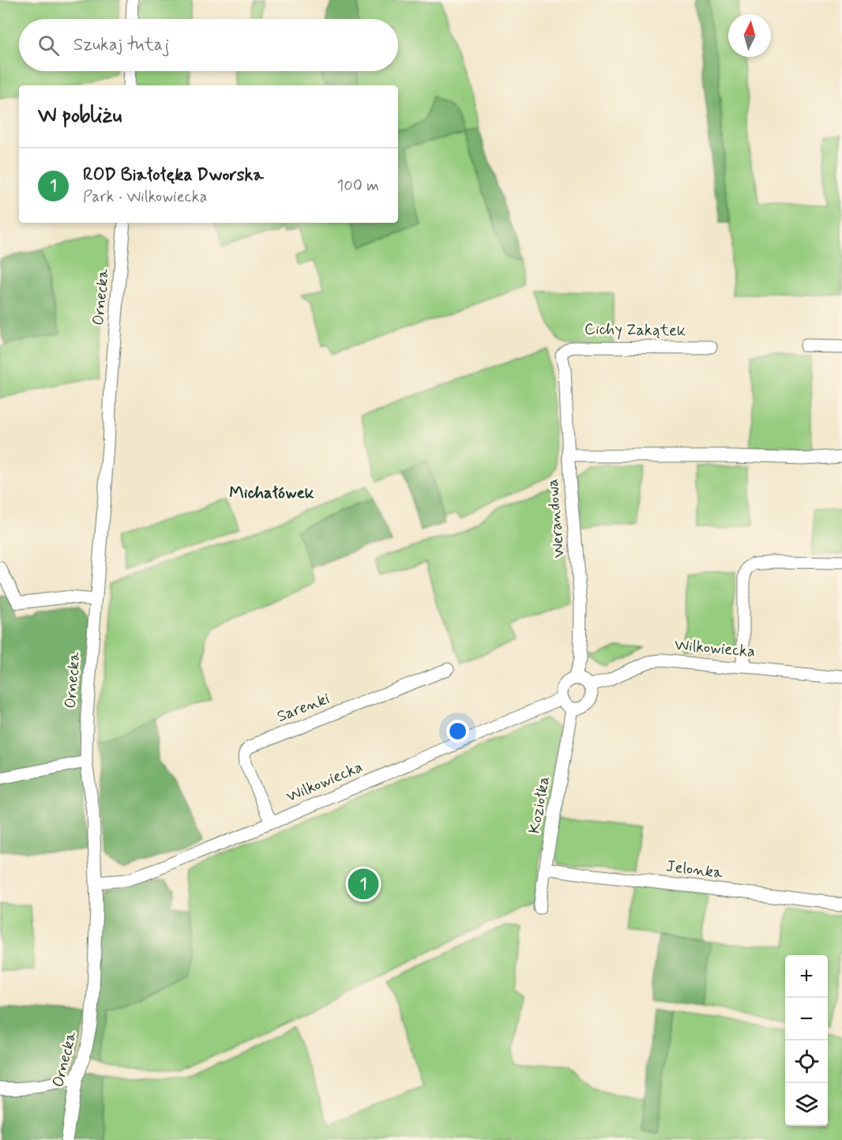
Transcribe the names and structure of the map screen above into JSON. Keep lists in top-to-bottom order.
{
  "streets": {
    "street": [
      "Ornecka",
      "Cichy Zakątek",
      "Werandowa",
      "Wilkowiecka",
      "Sarenki",
      "Koziołka",
      "Jelonka"
    ]
  },
  "crossings": [
    ["Ornecka", "Wilkowiecka"],
    ["Cichy Zakątek", "Werandowa"],
    ["Werandowa", "Wilkowiecka"],
    ["Werandowa", "Koziołka"],
    ["Wilkowiecka", "Sarenki"],
    ["Wilkowiecka", "Koziołka"],
    ["Koziołka", "Jelonka"]
  ],
  "districts": ["Michałówek"],
  "north": "top",
  "page": {
    "search": "Szukaj tutaj",
    "heading": "W pobliżu",
    "list": [
      {
        "mark": "1",
        "name": "ROD Białołęka Dworska",
        "note": "Park · Wilkowiecka",
        "value": "100 m"
      }
    ],
    "pins": "1",
    "map_buttons": ["+", "−"]
  }
}
